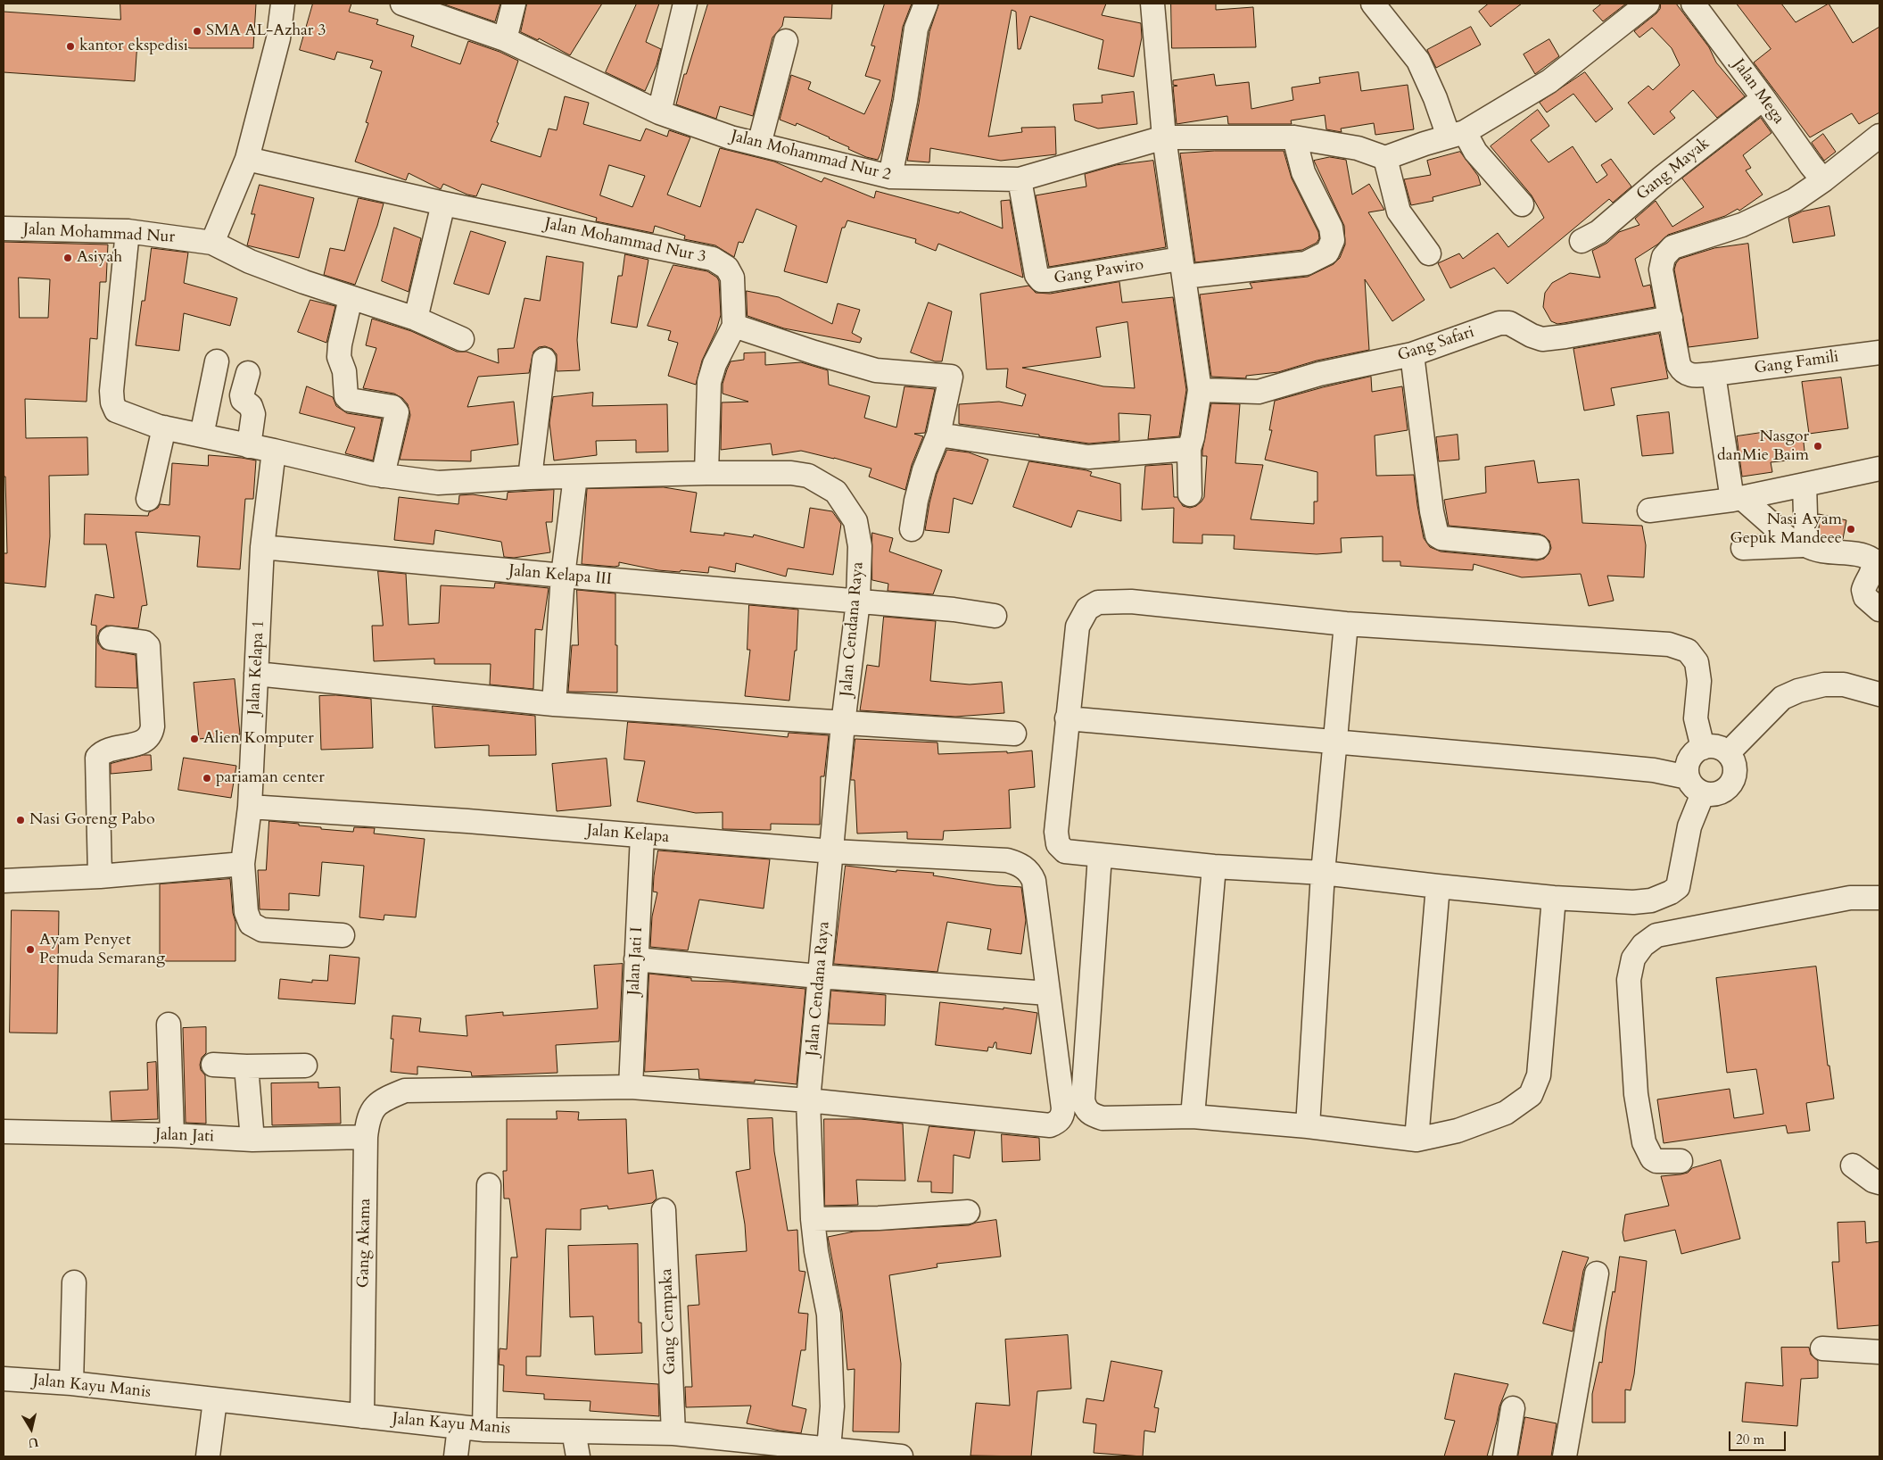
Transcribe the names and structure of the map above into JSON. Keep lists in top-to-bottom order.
{
  "streets": {
    "street": [
      "Jalan Mega",
      "Jalan Mohammad Nur 2",
      "Gang Mayak",
      "Jalan Mohammad Nur",
      "Jalan Mohammad Nur 3",
      "Gang Pawiro",
      "Gang Safari",
      "Gang Famili",
      "Jalan Kelapa III",
      "Jalan Cendana Raya",
      "Jalan Kelapa 1",
      "Jalan Kelapa",
      "Jalan Jati I",
      "Jalan Jati",
      "Gang Akama",
      "Gang Cempaka",
      "Jalan Kayu Manis"
    ]
  },
  "crossings": [
    ["Jalan Mega", "Gang Mayak"],
    ["Jalan Mohammad Nur 2", "Gang Pawiro"],
    ["Gang Safari", "Gang Famili"],
    ["Jalan Kelapa III", "Jalan Cendana Raya"],
    ["Jalan Kelapa III", "Jalan Kelapa 1"],
    ["Jalan Cendana Raya", "Jalan Kelapa"],
    ["Jalan Cendana Raya", "Jalan Kayu Manis"],
    ["Jalan Kelapa 1", "Jalan Kelapa"],
    ["Jalan Kelapa", "Jalan Jati I"],
    ["Jalan Jati I", "Gang Akama"],
    ["Jalan Jati", "Gang Akama"],
    ["Gang Akama", "Jalan Kayu Manis"],
    ["Gang Cempaka", "Jalan Kayu Manis"]
  ],
  "places": [
    "SMA AL-Azhar 3",
    "kantor ekspedisi",
    "Asiyah",
    "Nasgor danMie Baim",
    "Nasi Ayam Gepuk Mandeee",
    "Alien Komputer",
    "pariaman center",
    "Nasi Goreng Pabo",
    "Ayam Penyet Pemuda Semarang"
  ],
  "scale_bar": "20 m",
  "north": "bottom"
}
